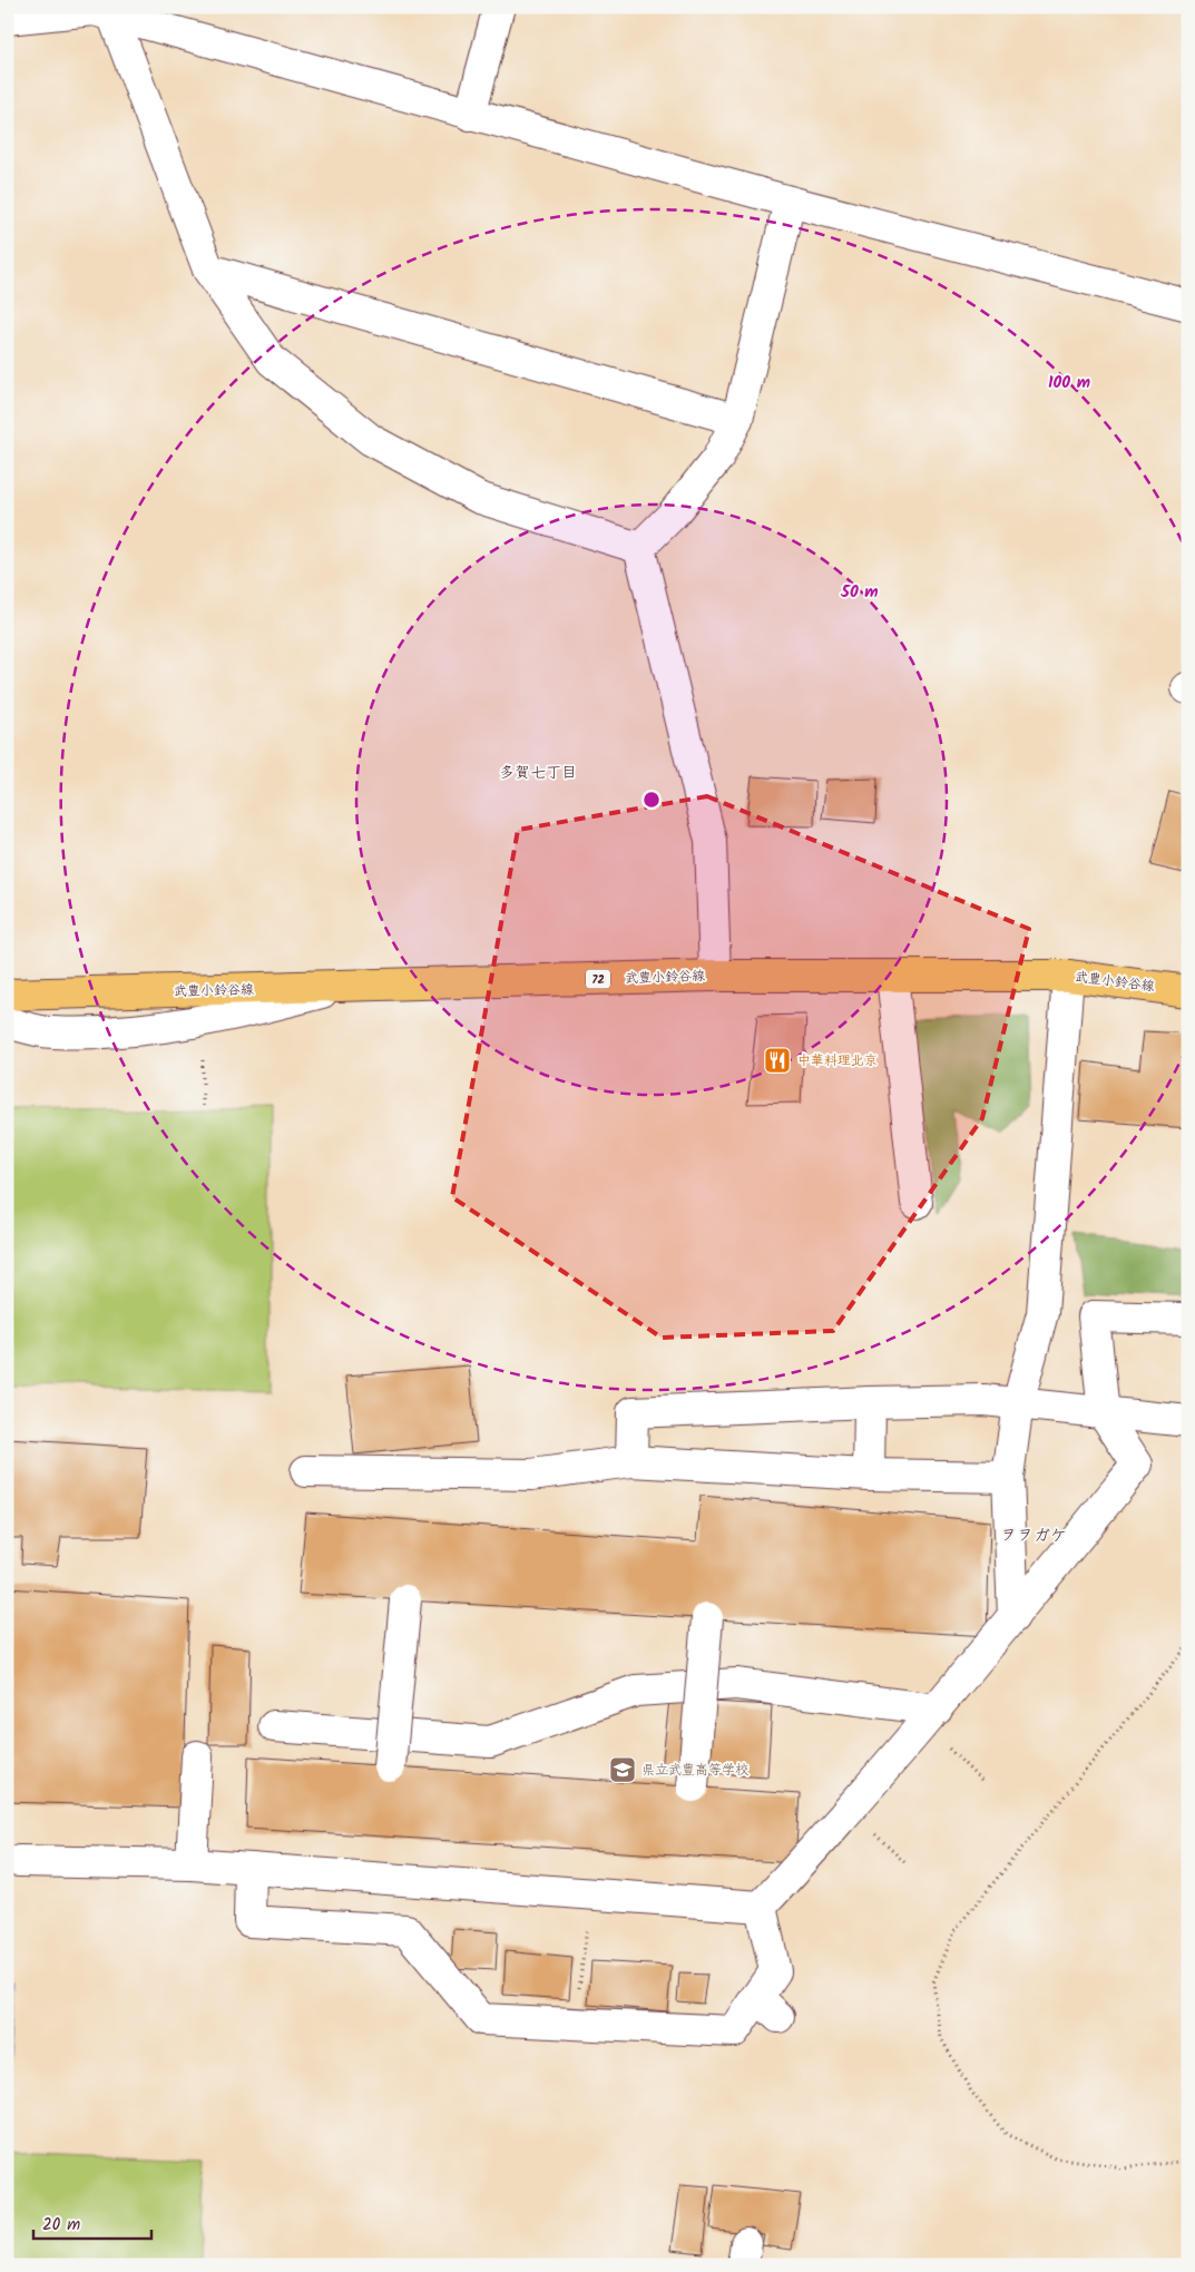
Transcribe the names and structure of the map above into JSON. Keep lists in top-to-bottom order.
{
  "streets": {
    "main road": ["武豊小鈴谷線", "72"]
  },
  "districts": ["多賀七丁目", "ヲヲガケ"],
  "places": {
    "restaurant": ["中華料理北京"],
    "school or university": ["県立武豊高等学校"]
  },
  "scale_bar": "20 m",
  "rings": ["100 m", "50 m"]
}
